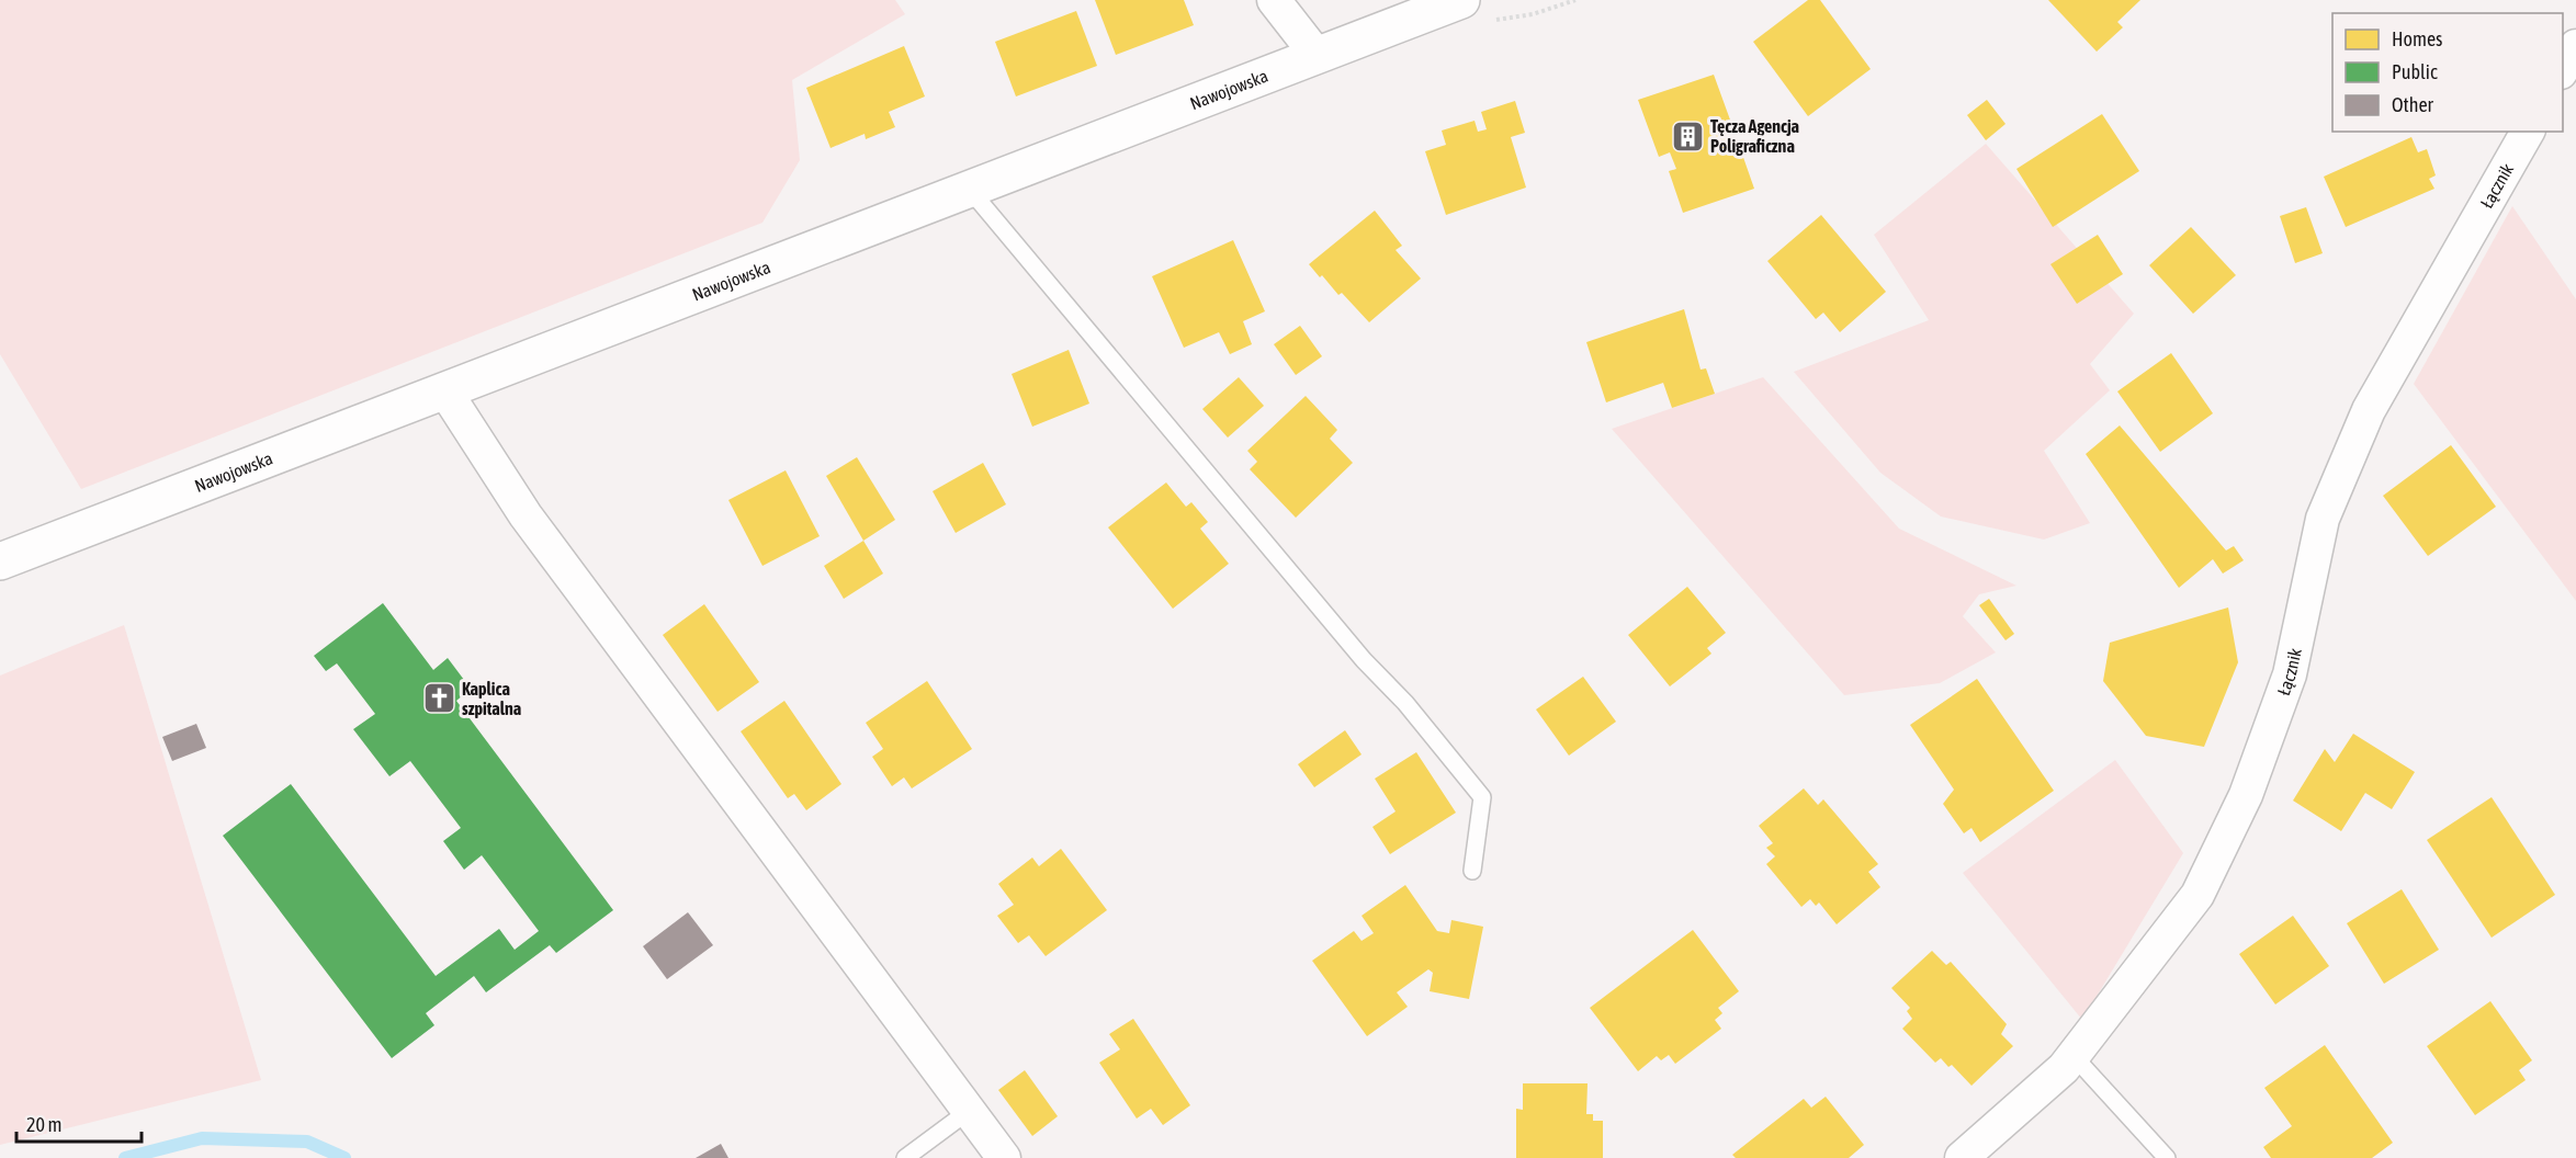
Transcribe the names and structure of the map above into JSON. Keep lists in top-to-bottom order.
{
  "streets": {
    "street": ["Nawojowska", "Łącznik"]
  },
  "places": {
    "building": ["Tęcza Agencja Poligraficzna"],
    "church": ["Kaplica szpitalna"]
  },
  "legend": ["Homes", "Public", "Other"],
  "scale_bar": "20 m"
}
